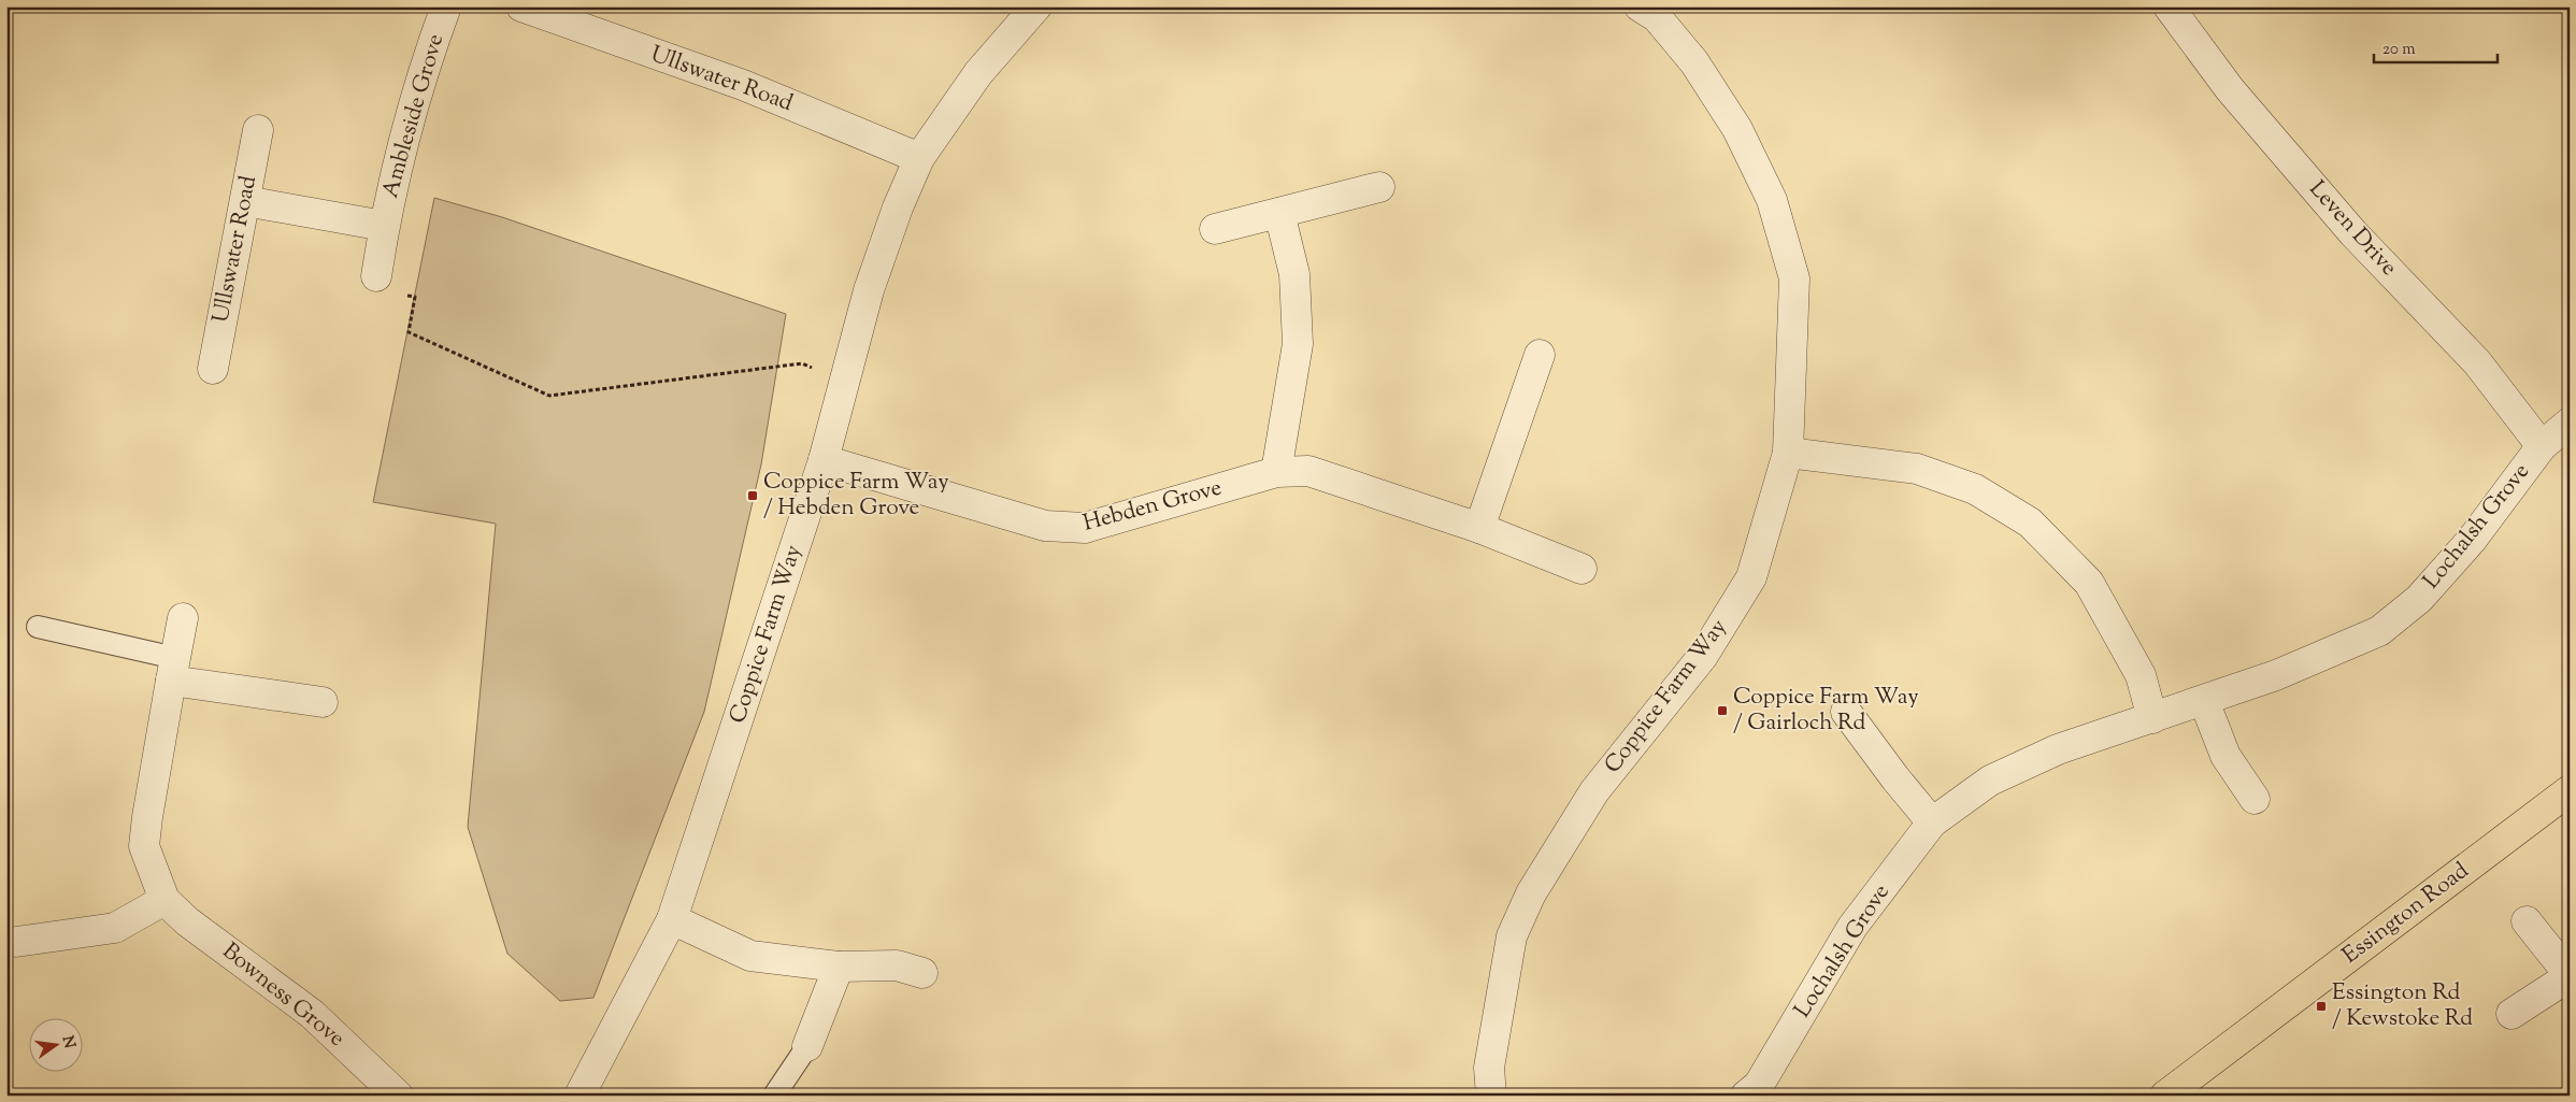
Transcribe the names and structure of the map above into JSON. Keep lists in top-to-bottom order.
{
  "streets": {
    "main road": ["Essington Road"],
    "street": [
      "Ullswater Road",
      "Ambleside Grove",
      "Leven Drive",
      "Hebden Grove",
      "Lochalsh Grove",
      "Coppice Farm Way",
      "Bowness Grove"
    ]
  },
  "crossings": [
    ["Ullswater Road", "Ambleside Grove"],
    ["Ullswater Road", "Coppice Farm Way"],
    ["Leven Drive", "Lochalsh Grove"],
    ["Hebden Grove", "Coppice Farm Way"]
  ],
  "places": {
    "transit": ["Coppice Farm Way / Hebden Grove", "Coppice Farm Way / Gairloch Rd", "Essington Rd / Kewstoke Rd"]
  },
  "scale_bar": "20 m",
  "north": "right"
}
